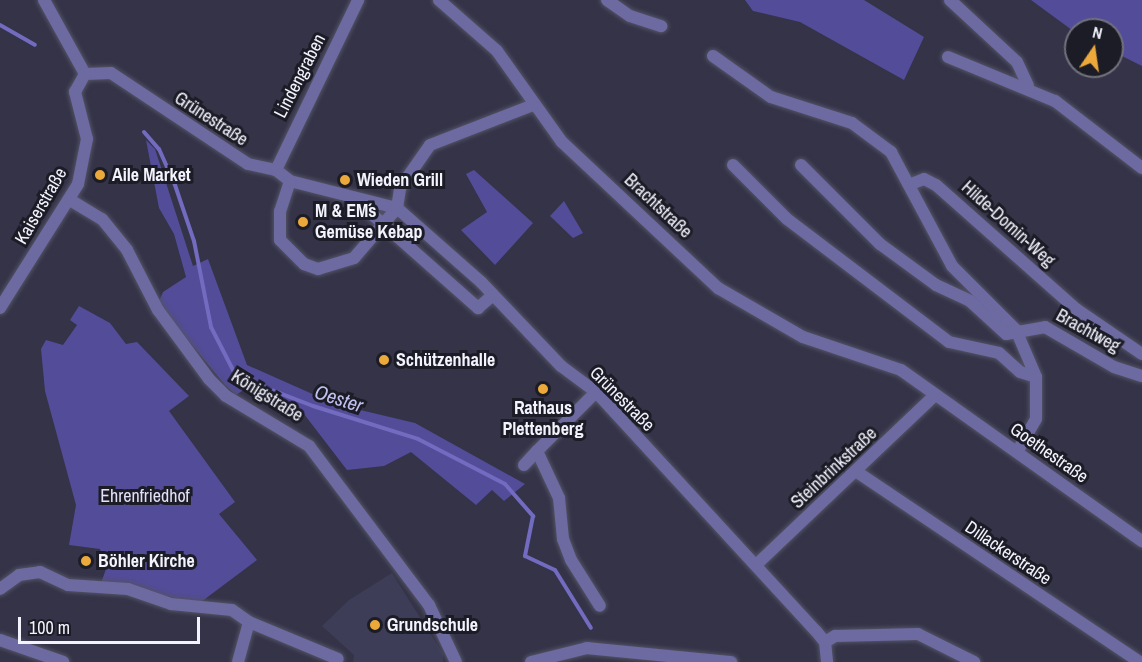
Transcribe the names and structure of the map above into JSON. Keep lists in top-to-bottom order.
{
  "streets": {
    "street": [
      "Lindengraben",
      "Grünestraße",
      "Kaiserstraße",
      "Brachtstraße",
      "Hilde-Domin-Weg",
      "Brachtweg",
      "Königstraße",
      "Goethestraße",
      "Steinbrinkstraße",
      "Dillackerstraße"
    ]
  },
  "crossings": [
    ["Lindengraben", "Grünestraße"],
    ["Grünestraße", "Kaiserstraße"],
    ["Grünestraße", "Steinbrinkstraße"],
    ["Kaiserstraße", "Königstraße"],
    ["Brachtstraße", "Goethestraße"],
    ["Brachtstraße", "Steinbrinkstraße"],
    ["Hilde-Domin-Weg", "Brachtweg"],
    ["Goethestraße", "Steinbrinkstraße"],
    ["Steinbrinkstraße", "Dillackerstraße"]
  ],
  "water": ["Oester"],
  "parks": ["Ehrenfriedhof"],
  "places": [
    "Aile Market",
    "Wieden Grill",
    "M & EM´s Gemüse Kebap",
    "Schützenhalle",
    "Rathaus Plettenberg",
    "Böhler Kirche",
    "Grundschule"
  ],
  "scale_bar": "100 m",
  "north": "top"
}
